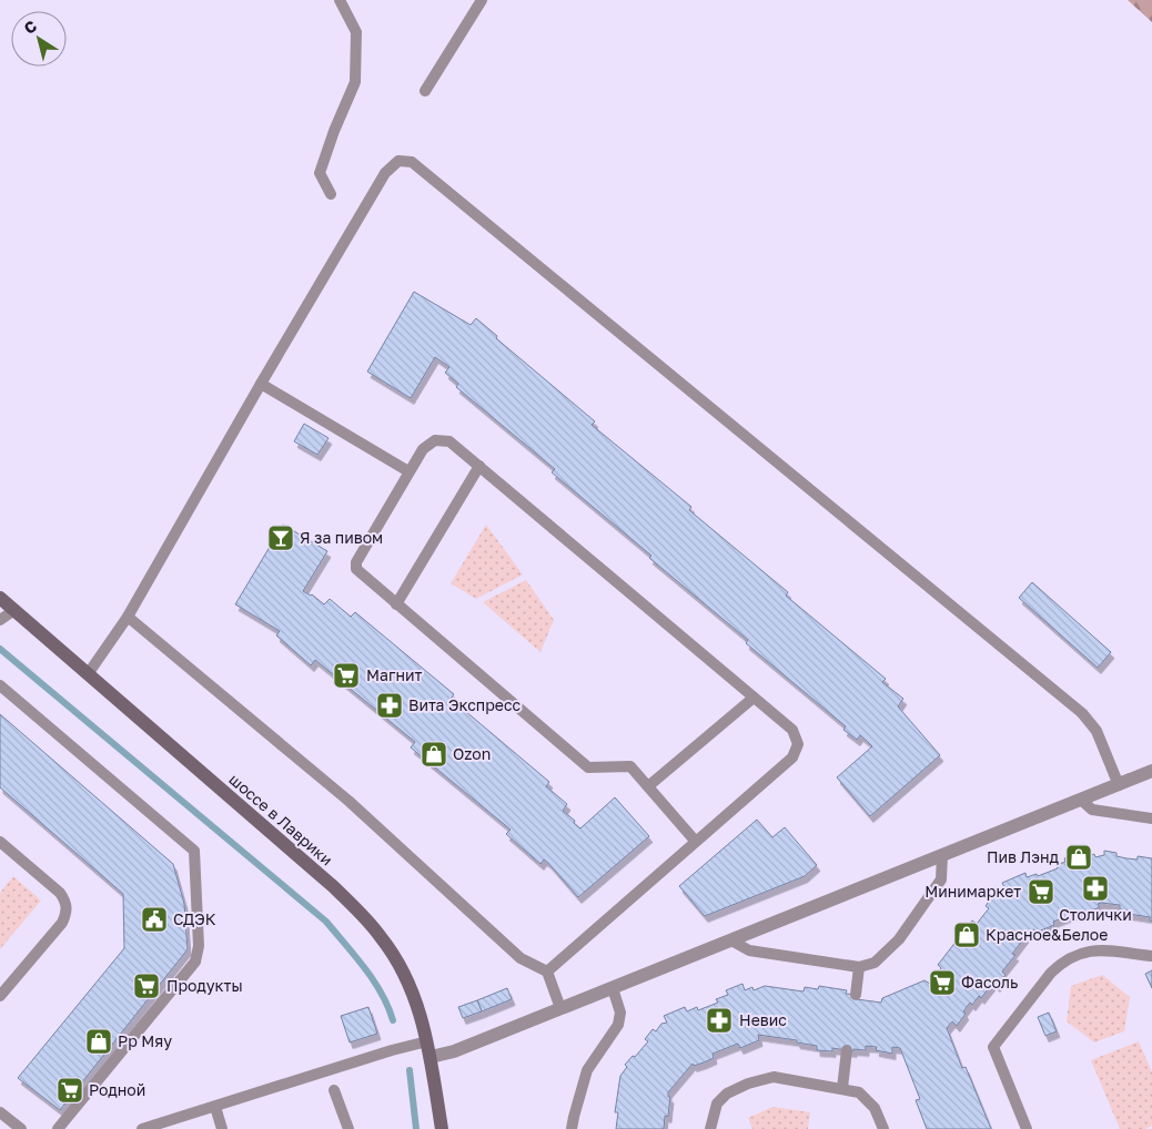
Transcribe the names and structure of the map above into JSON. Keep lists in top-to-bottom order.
{
  "streets": {
    "street": ["шоссе в Лаврики"]
  },
  "places": {
    "bar": ["Я за пивом"],
    "supermarket": [
      "Магнит",
      "Минимаркет",
      "Фасоль",
      "Продукты",
      "Родной"
    ],
    "pharmacy": ["Вита Экспресс", "Столички", "Невис"],
    "shop": [
      "Ozon",
      "Пив Лэнд",
      "Красное&Белое",
      "Рр Мяу"
    ],
    "public building": ["СДЭК"]
  },
  "north": "top left"
}
